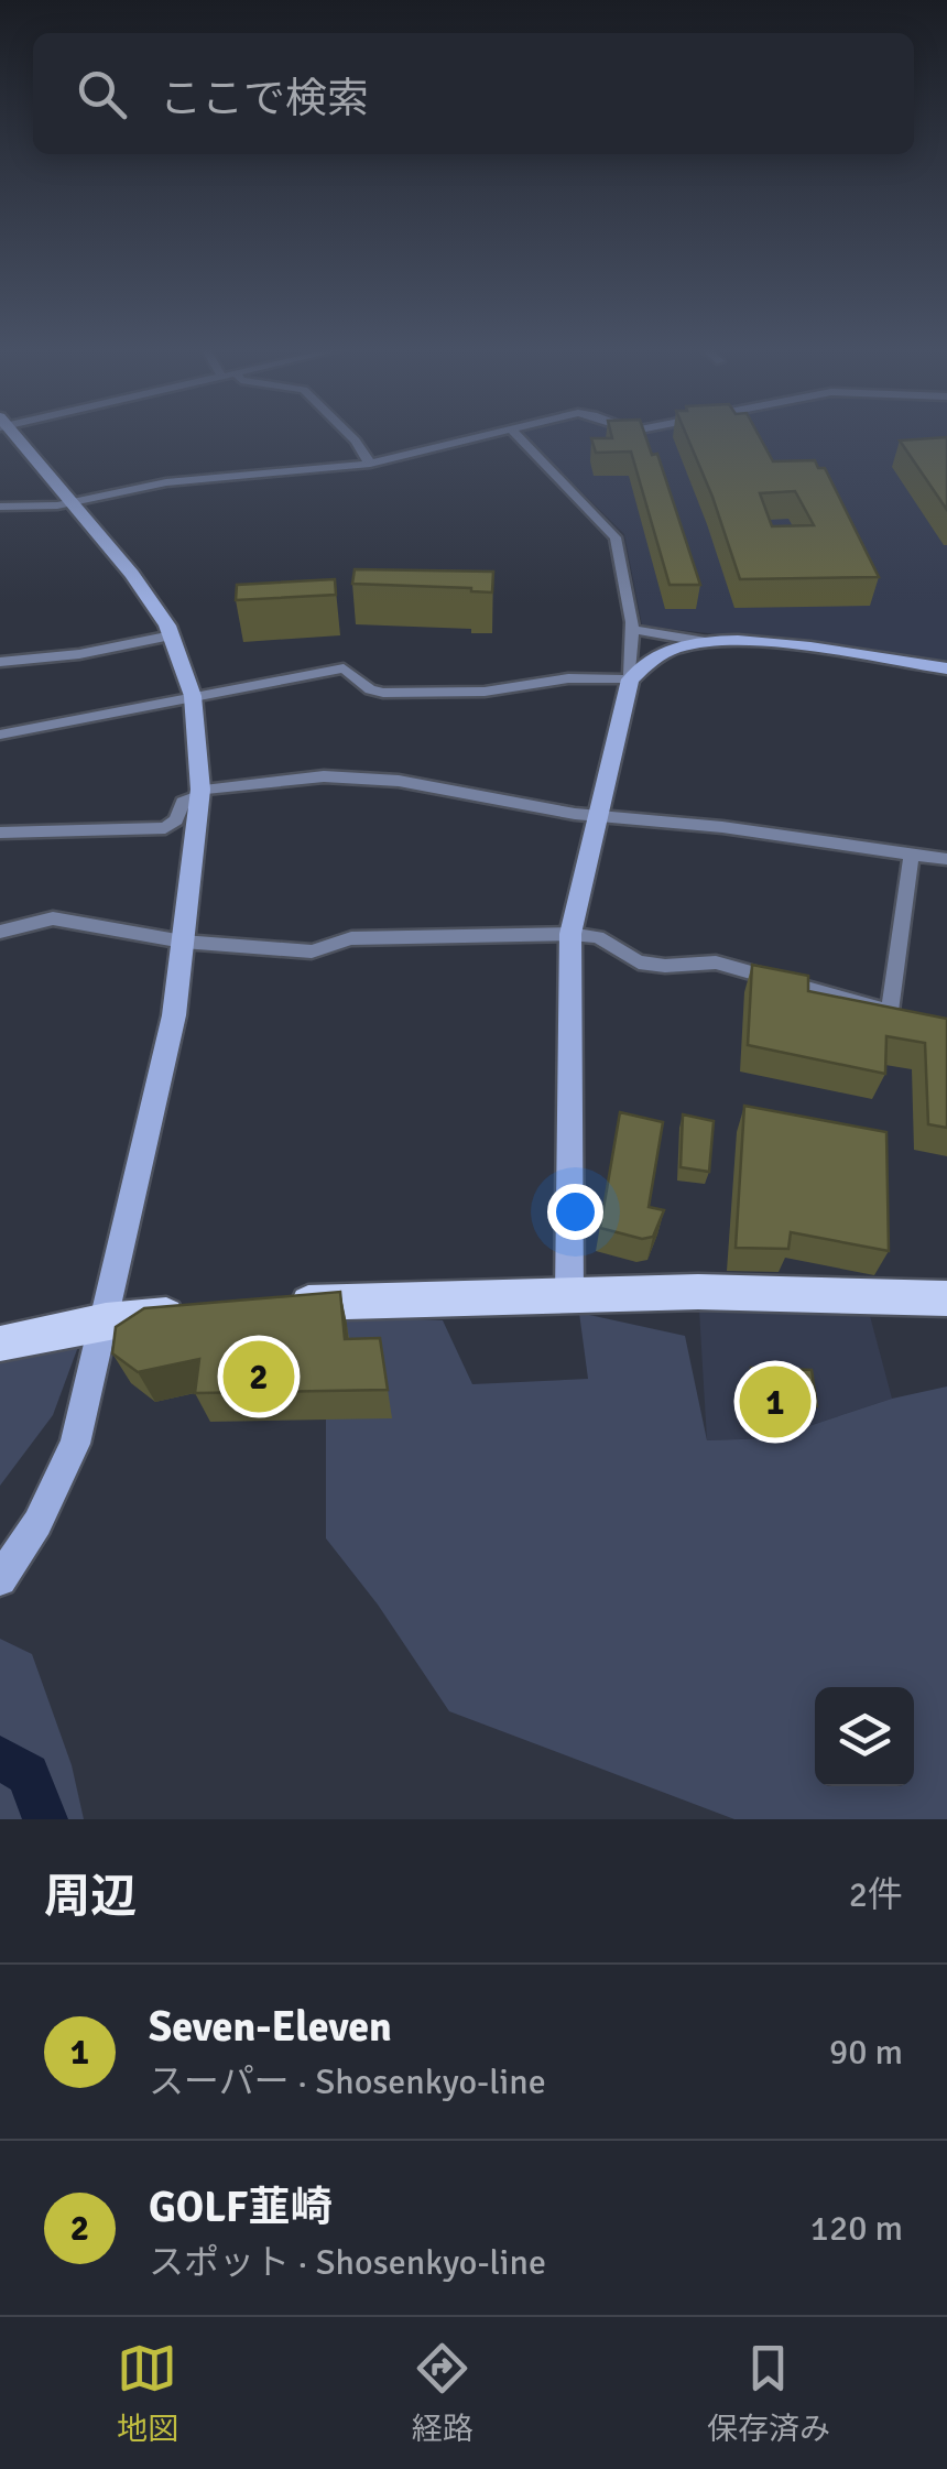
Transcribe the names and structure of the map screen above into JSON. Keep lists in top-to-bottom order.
{
  "page": {
    "search": "ここで検索",
    "pins": ["2", "1"],
    "heading": ["周辺", "2件"],
    "list": [
      {
        "mark": "1",
        "name": "Seven-Eleven",
        "note": "スーパー · Shosenkyo-line",
        "value": "90 m"
      },
      {
        "mark": "2",
        "name": "GOLF韮崎",
        "note": "スポット · Shosenkyo-line",
        "value": "120 m"
      }
    ],
    "nav": ["地図", "経路", "保存済み"]
  }
}
